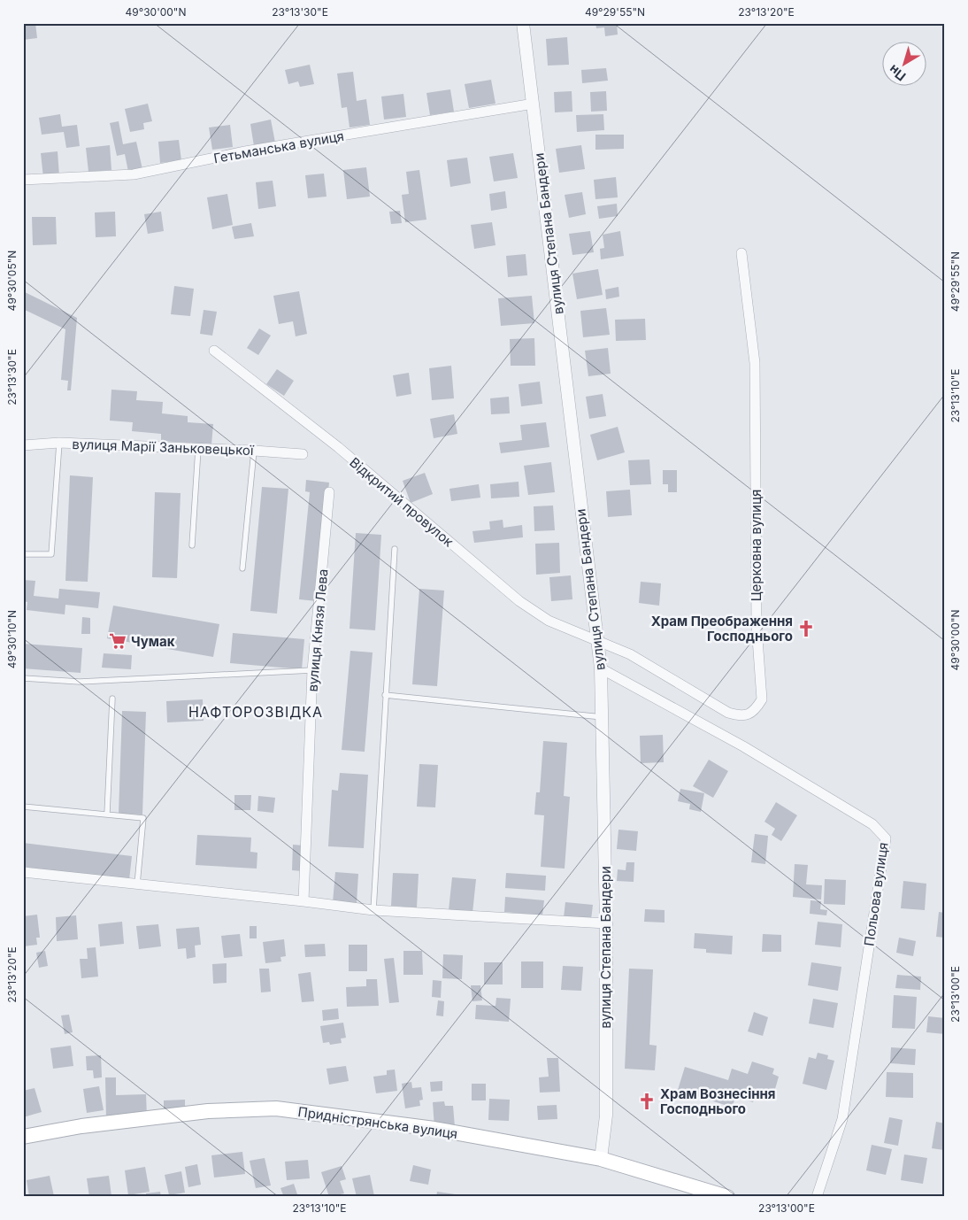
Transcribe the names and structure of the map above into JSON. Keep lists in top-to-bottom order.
{
  "streets": {
    "main road": ["Придністрянська вулиця"],
    "street": [
      "Гетьманська вулиця",
      "вулиця Степана Бандери",
      "вулиця Марії Заньковецької",
      "Відкритий провулок",
      "Церковна вулиця",
      "вулиця Князя Лева",
      "Польова вулиця"
    ]
  },
  "crossings": [
    ["Гетьманська вулиця", "вулиця Степана Бандери"],
    ["вулиця Степана Бандери", "Відкритий провулок"],
    ["вулиця Степана Бандери", "Церковна вулиця"],
    ["вулиця Степана Бандери", "Польова вулиця"],
    ["вулиця Степана Бандери", "Придністрянська вулиця"],
    ["Відкритий провулок", "Церковна вулиця"]
  ],
  "districts": ["НАФТОРОЗВІДКА"],
  "places": {
    "church": ["Храм Преображення Господнього", "Храм Вознесіння Господнього"],
    "supermarket": ["Чумак"]
  },
  "north": "bottom left",
  "coordinates": [
    "49°30'00\"N",
    "23°13'30\"E",
    "49°29'55\"N",
    "23°13'20\"E",
    "49°30'05\"N",
    "23°13'10\"E",
    "49°30'10\"N",
    "23°13'00\"E"
  ]
}
